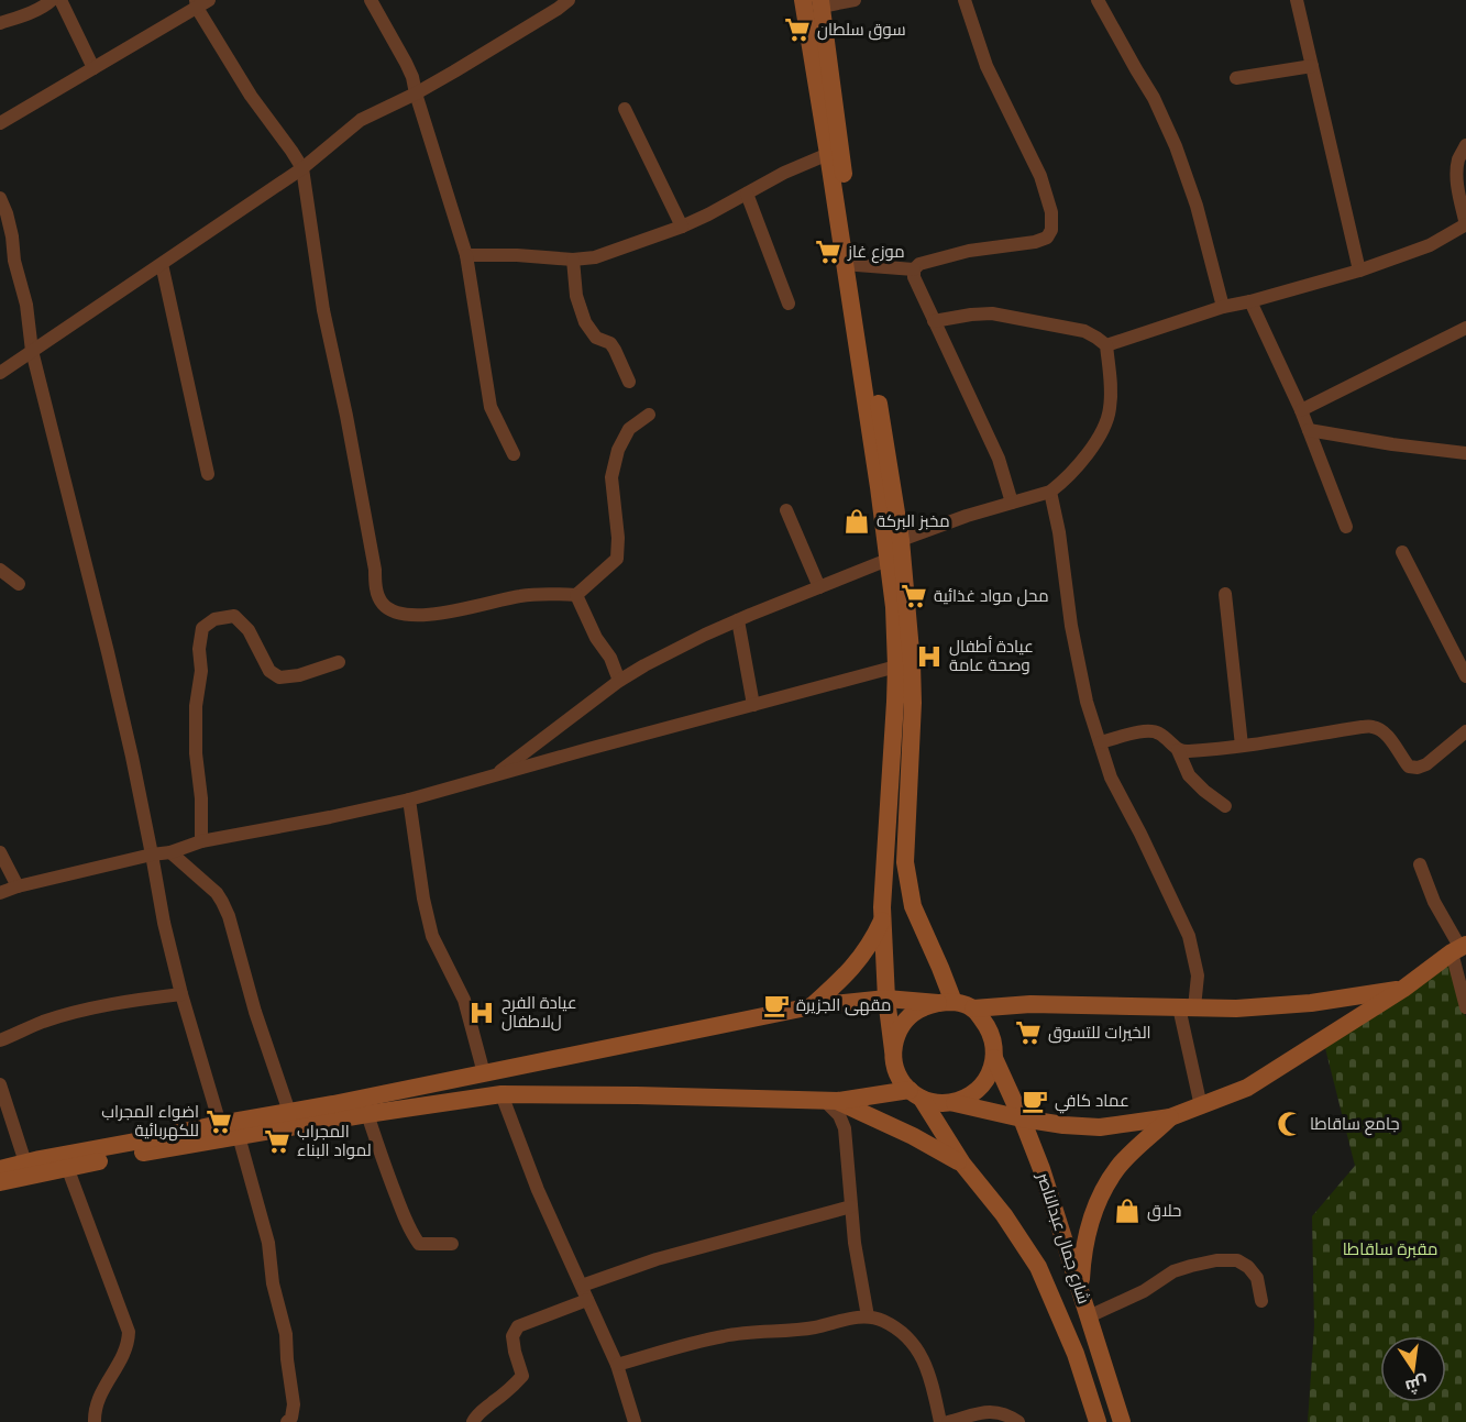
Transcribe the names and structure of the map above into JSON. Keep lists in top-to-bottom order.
{
  "streets": {
    "main road": ["شارع جمال عبدالناصر"]
  },
  "parks": ["مقبرة ساقاطا"],
  "places": {
    "supermarket": [
      "سوق سلطان",
      "موزع غاز",
      "محل مواد غذائية",
      "الخيرات للتسوق",
      "اضواء المجراب للكهربائية",
      "المجراب لمواد البناء"
    ],
    "shop": ["مخبز البركة", "حلاق"],
    "hospital": ["عيادة أطفال وصحة عامة", "عيادة الفرح لﻻطفال"],
    "cafe": ["مقهى الجزيرة", "عماد كافي"],
    "mosque": ["جامع ساقاطا"]
  },
  "north": "bottom"
}
